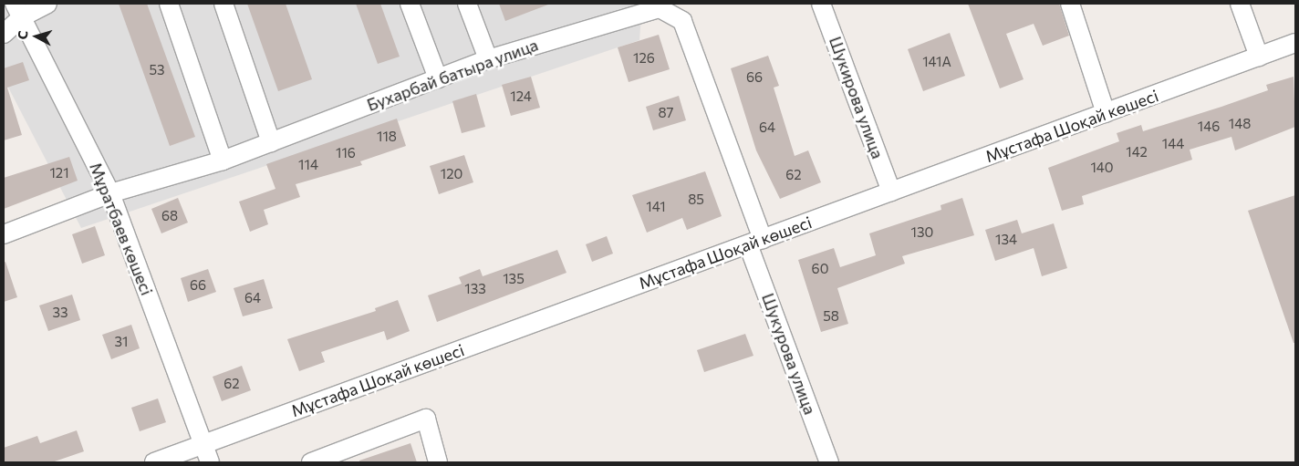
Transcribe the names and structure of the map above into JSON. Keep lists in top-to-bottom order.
{
  "streets": {
    "street": [
      "Бухарбай батыра улица",
      "Шукирова улица",
      "Мұстафа Шоқай көшесі",
      "Мұратбаев көшесі",
      "Шукурова улица"
    ]
  },
  "crossings": [
    ["Бухарбай батыра улица", "Мұстафа Шоқай көшесі"],
    ["Бухарбай батыра улица", "Мұратбаев көшесі"],
    ["Бухарбай батыра улица", "Шукурова улица"],
    ["Шукирова улица", "Мұстафа Шоқай көшесі"],
    ["Мұстафа Шоқай көшесі", "Мұратбаев көшесі"],
    ["Мұстафа Шоқай көшесі", "Шукурова улица"]
  ],
  "house_numbers": [
    "126",
    "141А",
    "53",
    "66",
    "124",
    "87",
    "148",
    "146",
    "64",
    "118",
    "144",
    "142",
    "116",
    "114",
    "140",
    "121",
    "120",
    "62",
    "85",
    "141",
    "68",
    "130",
    "134",
    "60",
    "135",
    "66",
    "133",
    "64",
    "33",
    "58",
    "31",
    "62"
  ],
  "north": "left"
}
